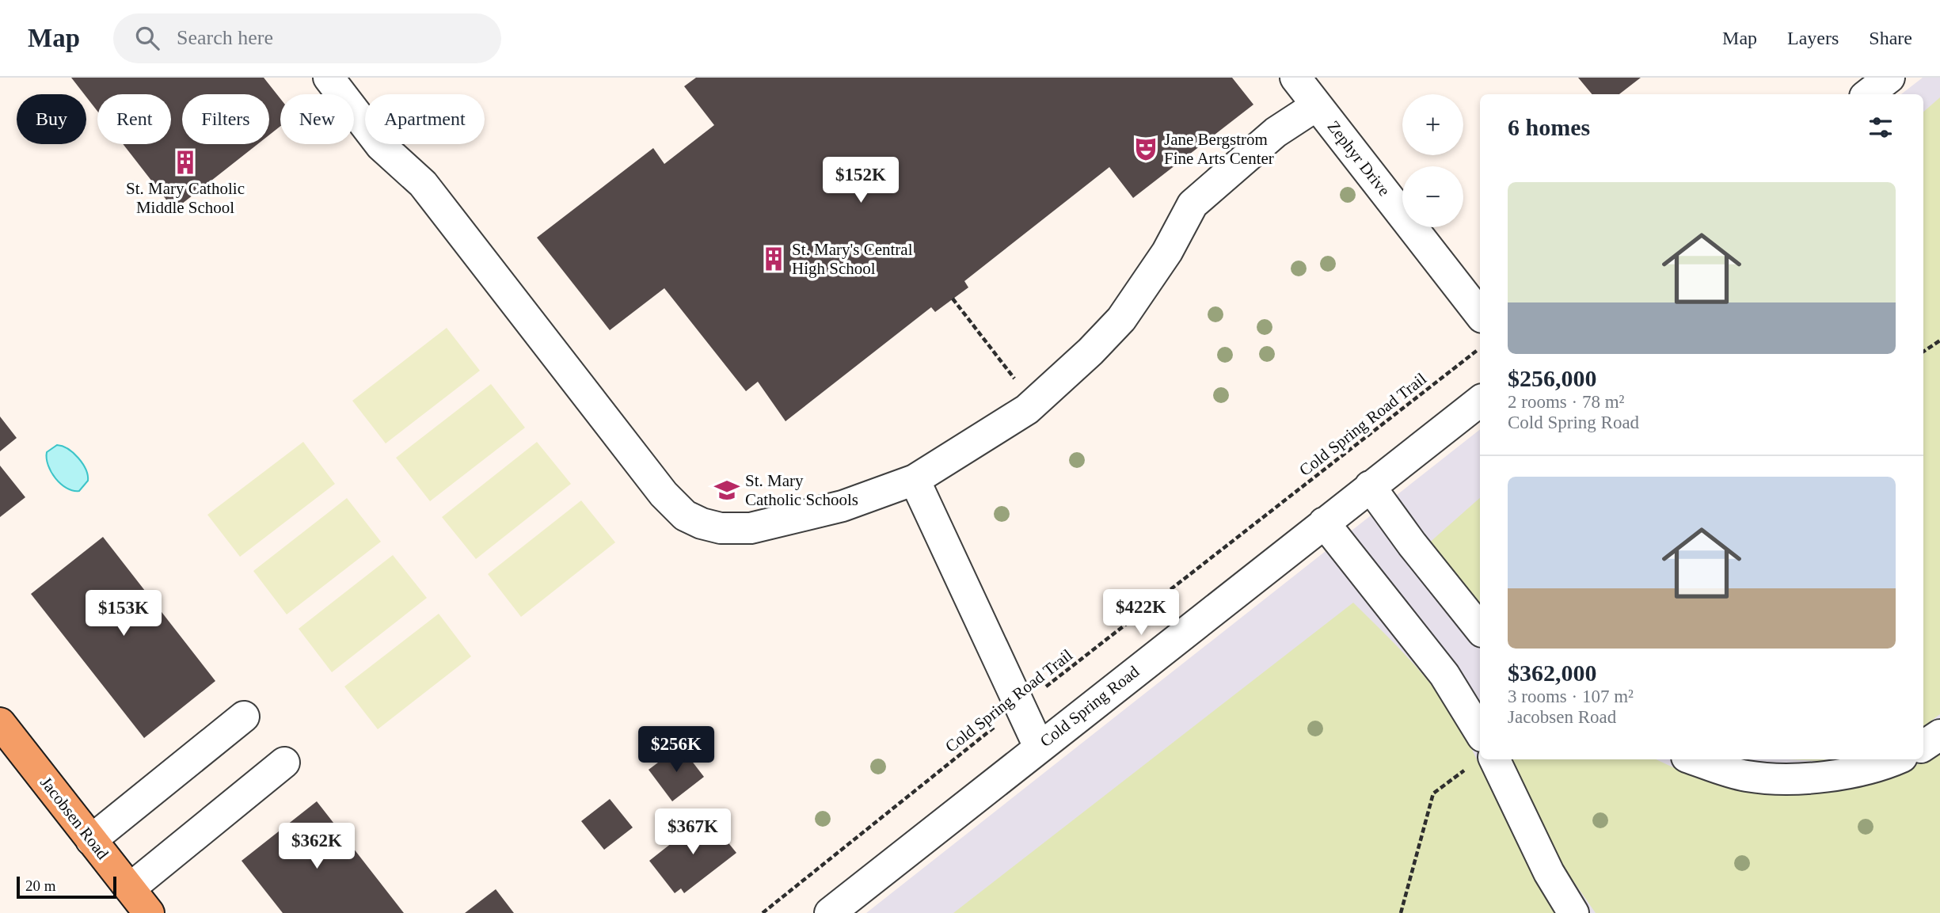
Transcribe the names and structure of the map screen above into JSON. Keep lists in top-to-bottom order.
{
  "streets": {
    "main road": ["Jacobsen Road"],
    "street": ["Zephyr Drive", "Cold Spring Road"],
    "path": ["Cold Spring Road Trail"]
  },
  "places": {
    "theatre": ["Jane Bergstrom Fine Arts Center"],
    "building": ["St. Mary Catholic Middle School", "St. Mary's Central High School"],
    "school or university": ["St. Mary Catholic Schools"]
  },
  "scale_bar": "20 m",
  "page": {
    "header": "Map",
    "search": "Search here",
    "nav": ["Map", "Layers", "Share"],
    "map_buttons": ["+", "−"],
    "chip": [
      "Buy",
      "Rent",
      "Filters",
      "New",
      "Apartment"
    ],
    "heading": "6 homes",
    "price": [
      "$152K",
      "$422K",
      "$153K",
      "$256K",
      "$367K",
      "$362K"
    ],
    "list": [
      {
        "name": "$256,000",
        "note": "2 rooms · 78 m² · Cold Spring Road"
      },
      {
        "name": "$362,000",
        "note": "3 rooms · 107 m² · Jacobsen Road"
      }
    ],
    "scale": "20 m"
  }
}
